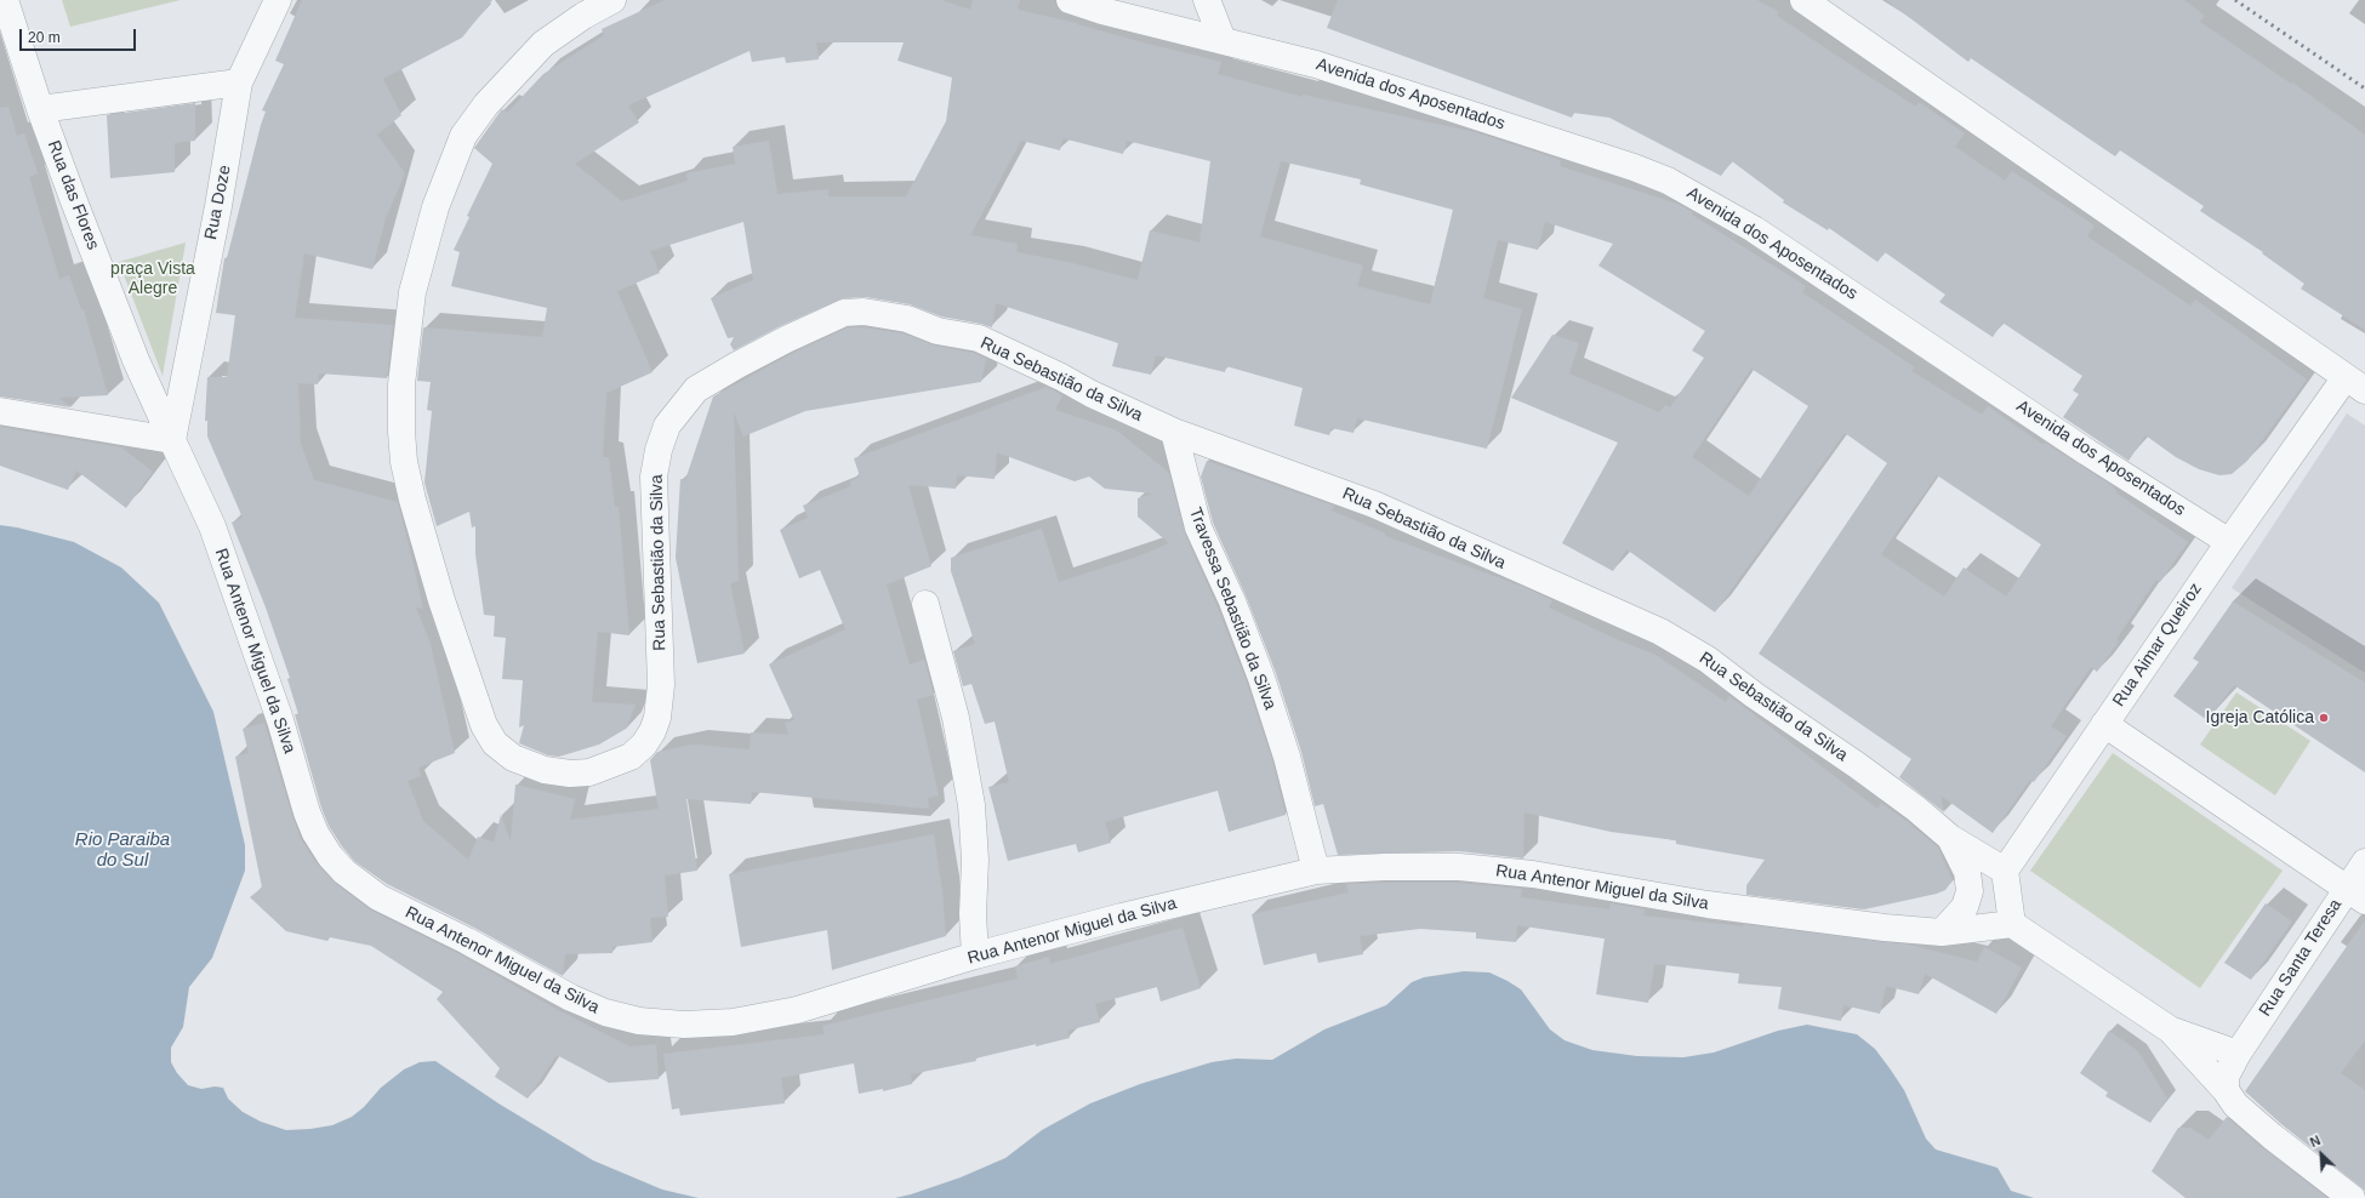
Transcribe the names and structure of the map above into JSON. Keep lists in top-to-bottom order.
{
  "streets": {
    "street": [
      "Avenida dos Aposentados",
      "Rua das Flores",
      "Rua Doze",
      "Rua Sebastião da Silva",
      "Travessa Sebastião da Silva",
      "Rua Aimar Queiroz",
      "Rua Antenor Miguel da Silva",
      "Rua Santa Teresa"
    ]
  },
  "crossings": [
    ["Avenida dos Aposentados", "Rua Aimar Queiroz"],
    ["Rua das Flores", "Rua Doze"],
    ["Rua das Flores", "Rua Antenor Miguel da Silva"],
    ["Rua Doze", "Rua Antenor Miguel da Silva"],
    ["Rua Sebastião da Silva", "Travessa Sebastião da Silva"],
    ["Rua Sebastião da Silva", "Rua Aimar Queiroz"],
    ["Travessa Sebastião da Silva", "Rua Antenor Miguel da Silva"]
  ],
  "water": ["Rio Paraiba do Sul"],
  "parks": ["praça Vista Alegre"],
  "places": ["Igreja Católica"],
  "scale_bar": "20 m",
  "north": "top left"
}
